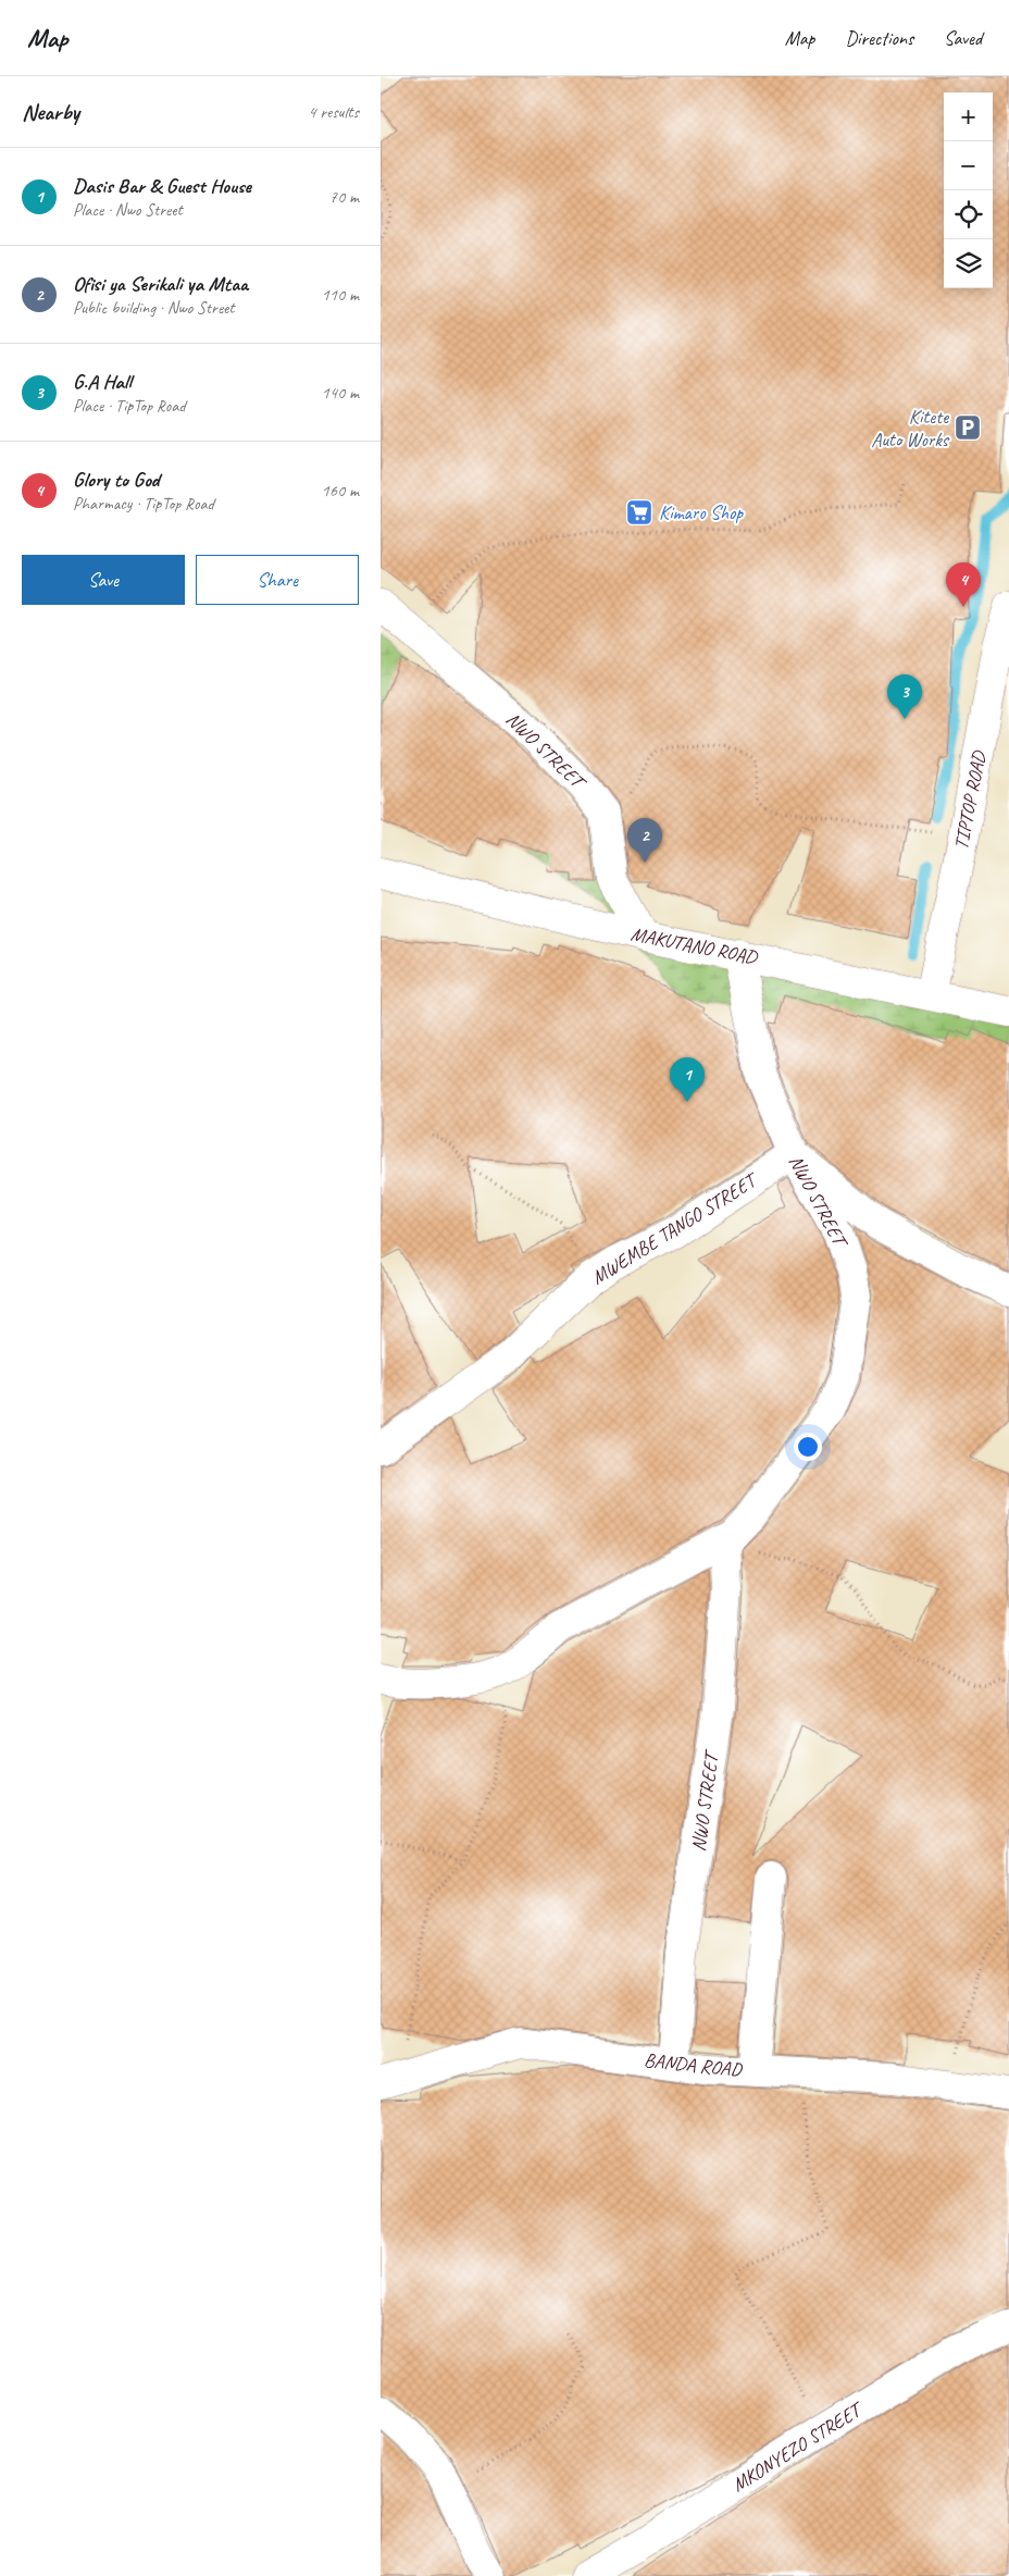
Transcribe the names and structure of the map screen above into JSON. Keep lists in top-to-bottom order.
{
  "streets": {
    "street": [
      "NWO STREET",
      "TIPTOP ROAD",
      "MAKUTANO ROAD",
      "MWEMBE TANGO STREET",
      "BANDA ROAD",
      "MKONYEZO STREET"
    ]
  },
  "crossings": [
    ["NWO STREET", "MAKUTANO ROAD"],
    ["NWO STREET", "MWEMBE TANGO STREET"],
    ["NWO STREET", "BANDA ROAD"],
    ["TIPTOP ROAD", "MAKUTANO ROAD"]
  ],
  "places": {
    "parking": ["Kitete Auto Works"],
    "supermarket": ["Kimaro Shop"]
  },
  "page": {
    "header": "Map",
    "nav": ["Map", "Directions", "Saved"],
    "heading": ["Nearby", "4 results"],
    "map_buttons": ["+", "−"],
    "list": [
      {
        "mark": "1",
        "name": "Dasis Bar & Guest House",
        "note": "Place · Nwo Street",
        "value": "70 m"
      },
      {
        "mark": "2",
        "name": "Ofisi ya Serikali ya Mtaa",
        "note": "Public building · Nwo Street",
        "value": "110 m"
      },
      {
        "mark": "3",
        "name": "G.A Hall",
        "note": "Place · TipTop Road",
        "value": "140 m"
      },
      {
        "mark": "4",
        "name": "Glory to God",
        "note": "Pharmacy · TipTop Road",
        "value": "160 m"
      }
    ],
    "buttons": ["Save", "Share"],
    "pins": [
      "4",
      "3",
      "2",
      "1"
    ]
  }
}
